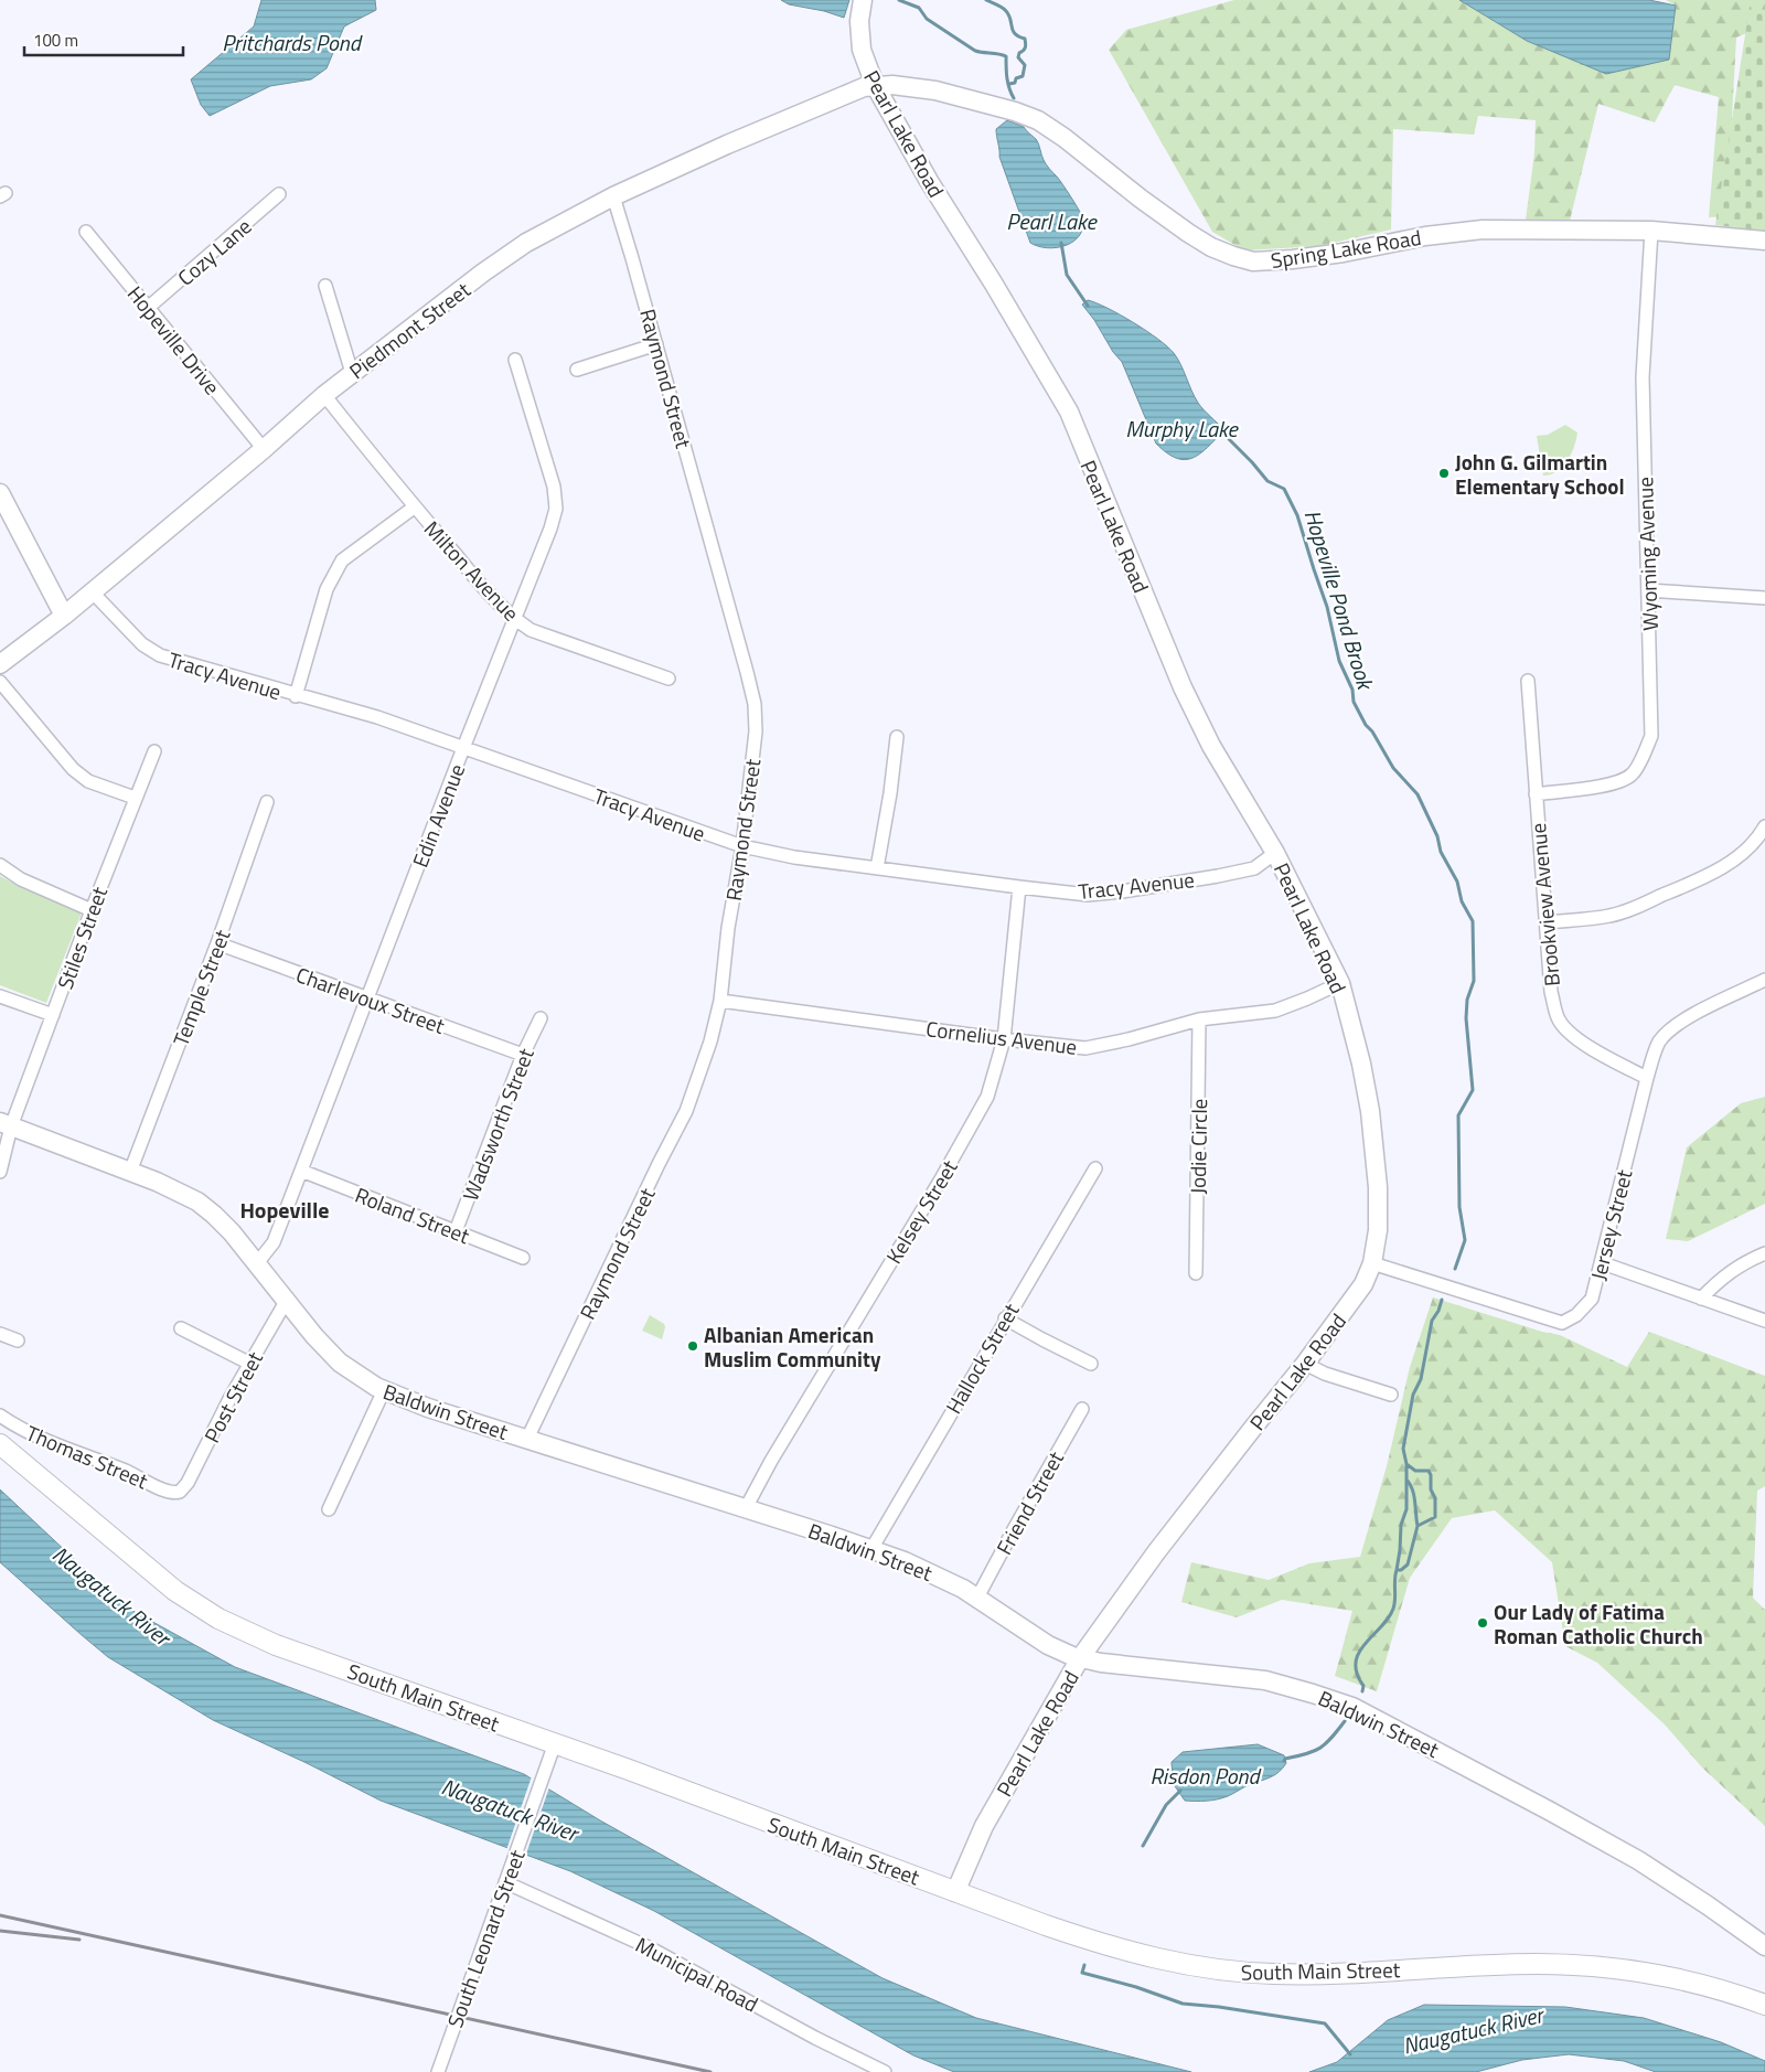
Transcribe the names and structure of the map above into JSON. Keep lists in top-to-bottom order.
{
  "streets": {
    "main road": [
      "Pearl Lake Road",
      "Spring Lake Road",
      "Piedmont Street",
      "Baldwin Street",
      "South Main Street"
    ],
    "street": [
      "Cozy Lane",
      "Hopeville Drive",
      "Raymond Street",
      "Wyoming Avenue",
      "Milton Avenue",
      "Tracy Avenue",
      "Edin Avenue",
      "Brookview Avenue",
      "Stiles Street",
      "Temple Street",
      "Charlevoux Street",
      "Cornelius Avenue",
      "Wadsworth Street",
      "Jodie Circle",
      "Kelsey Street",
      "Roland Street",
      "Jersey Street",
      "Hallock Street",
      "Post Street",
      "Thomas Street",
      "Friend Street",
      "South Leonard Street",
      "Municipal Road"
    ]
  },
  "crossings": [
    ["Pearl Lake Road", "Spring Lake Road"],
    ["Pearl Lake Road", "Piedmont Street"],
    ["Pearl Lake Road", "Tracy Avenue"],
    ["Pearl Lake Road", "Cornelius Avenue"],
    ["Pearl Lake Road", "Jersey Street"],
    ["Pearl Lake Road", "Baldwin Street"],
    ["Pearl Lake Road", "South Main Street"],
    ["Spring Lake Road", "Piedmont Street"],
    ["Spring Lake Road", "Wyoming Avenue"],
    ["Cozy Lane", "Hopeville Drive"],
    ["Piedmont Street", "Hopeville Drive"],
    ["Piedmont Street", "Raymond Street"],
    ["Piedmont Street", "Milton Avenue"],
    ["Piedmont Street", "Tracy Avenue"],
    ["Raymond Street", "Tracy Avenue"],
    ["Raymond Street", "Cornelius Avenue"],
    ["Raymond Street", "Baldwin Street"],
    ["Wyoming Avenue", "Brookview Avenue"],
    ["Milton Avenue", "Edin Avenue"],
    ["Tracy Avenue", "Edin Avenue"],
    ["Tracy Avenue", "Kelsey Street"],
    ["Edin Avenue", "Charlevoux Street"],
    ["Edin Avenue", "Roland Street"],
    ["Edin Avenue", "Baldwin Street"],
    ["Brookview Avenue", "Jersey Street"],
    ["Stiles Street", "Baldwin Street"],
    ["Temple Street", "Charlevoux Street"],
    ["Temple Street", "Baldwin Street"],
    ["Charlevoux Street", "Wadsworth Street"],
    ["Cornelius Avenue", "Jodie Circle"],
    ["Cornelius Avenue", "Kelsey Street"],
    ["Wadsworth Street", "Roland Street"],
    ["Kelsey Street", "Baldwin Street"],
    ["Hallock Street", "Baldwin Street"],
    ["Post Street", "Baldwin Street"],
    ["Post Street", "Thomas Street"],
    ["Baldwin Street", "Friend Street"],
    ["South Main Street", "South Leonard Street"],
    ["South Leonard Street", "Municipal Road"]
  ],
  "districts": ["Hopeville"],
  "water": [
    "Pritchards Pond",
    "Pearl Lake",
    "Murphy Lake",
    "Hopeville Pond Brook",
    "Naugatuck River",
    "Risdon Pond"
  ],
  "places": ["John G. Gilmartin Elementary School", "Albanian American Muslim Community", "Our Lady of Fatima Roman Catholic Church"],
  "scale_bar": "100 m"
}
